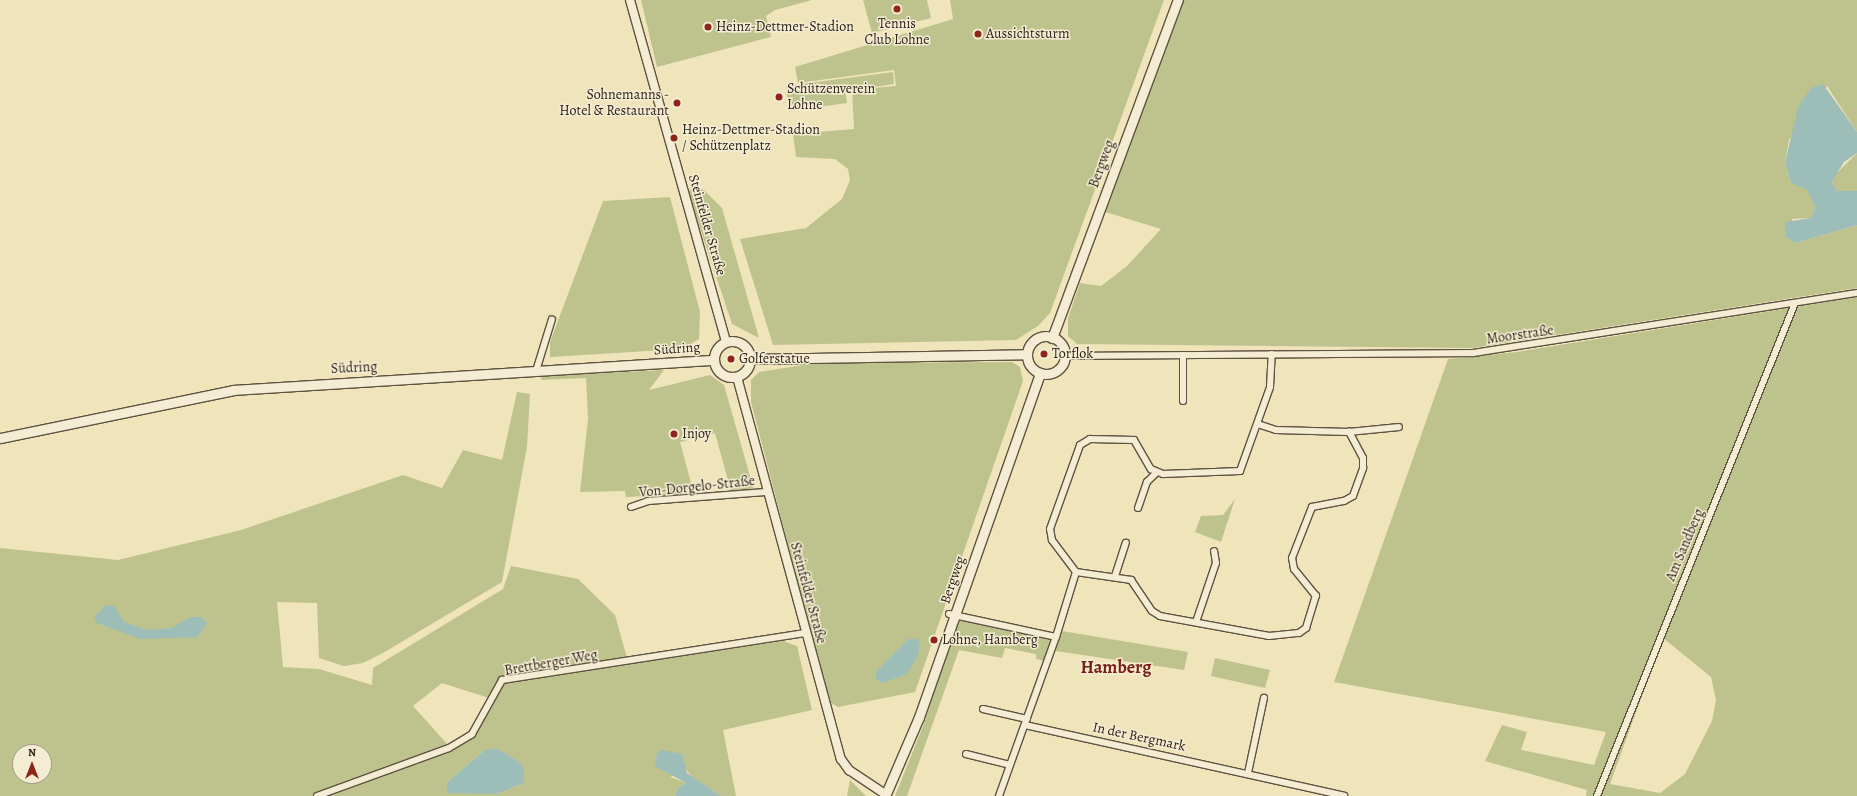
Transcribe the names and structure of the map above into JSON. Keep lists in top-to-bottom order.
{
  "streets": {
    "main road": ["Bergweg", "Südring"],
    "street": [
      "Steinfelder Straße",
      "Moorstraße",
      "Von-Dorgelo-Straße",
      "Am Sandberg",
      "Brettberger Weg",
      "In der Bergmark"
    ]
  },
  "crossings": [
    ["Bergweg", "Steinfelder Straße"],
    ["Bergweg", "Moorstraße"],
    ["Steinfelder Straße", "Südring"],
    ["Steinfelder Straße", "Von-Dorgelo-Straße"],
    ["Steinfelder Straße", "Brettberger Weg"],
    ["Moorstraße", "Am Sandberg"]
  ],
  "districts": ["Hamberg"],
  "places": [
    "Tennis Club Lohne",
    "Heinz-Dettmer-Stadion",
    "Aussichtsturm",
    "Schützenverein Lohne",
    "Sohnemanns - Hotel & Restaurant",
    "Heinz-Dettmer-Stadion / Schützenplatz",
    "Torflok",
    "Golferstatue",
    "Injoy",
    "Lohne, Hamberg"
  ],
  "north": "top"
}
